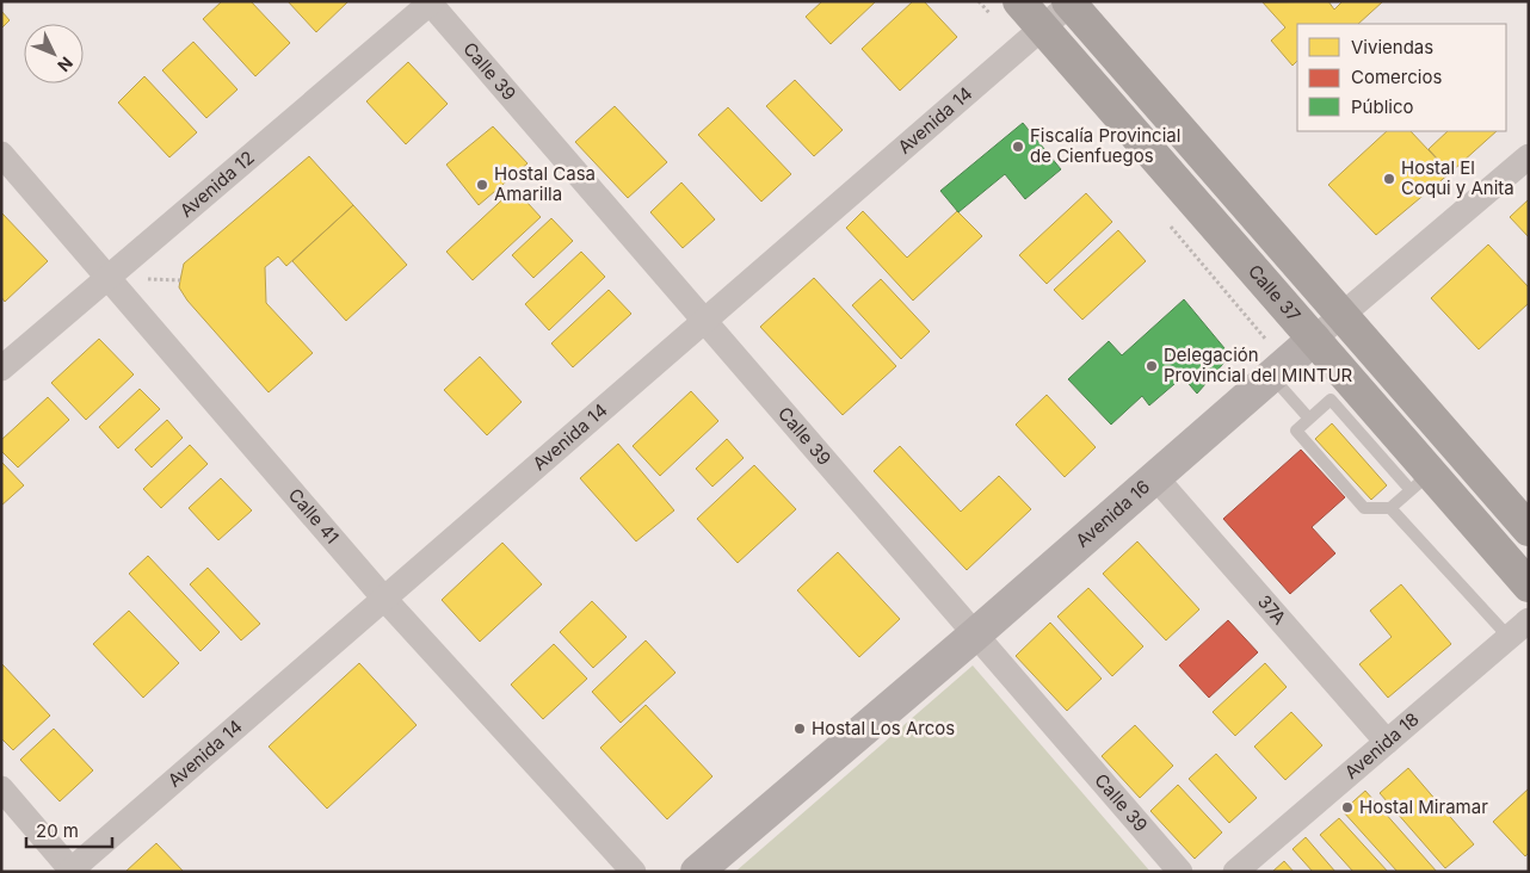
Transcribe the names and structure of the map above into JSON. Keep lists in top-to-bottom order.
{
  "streets": {
    "main road": ["Calle 37"],
    "street": [
      "Calle 39",
      "Avenida 14",
      "Avenida 12",
      "Avenida 16",
      "Calle 41",
      "37A",
      "Avenida 18"
    ]
  },
  "crossings": [
    ["Calle 39", "Avenida 14"],
    ["Calle 39", "Avenida 12"],
    ["Calle 39", "Avenida 16"],
    ["Avenida 14", "Calle 37"],
    ["Avenida 14", "Calle 41"],
    ["Avenida 12", "Calle 41"],
    ["Calle 37", "Avenida 16"],
    ["Avenida 16", "37A"],
    ["37A", "Avenida 18"]
  ],
  "places": [
    "Fiscalía Provincial de Cienfuegos",
    "Hostal El Coqui y Anita",
    "Hostal Casa Amarilla",
    "Delegación Provincial del MINTUR",
    "Hostal Los Arcos",
    "Hostal Miramar"
  ],
  "legend": ["Viviendas", "Comercios", "Público"],
  "scale_bar": "20 m",
  "north": "bottom right"
}
